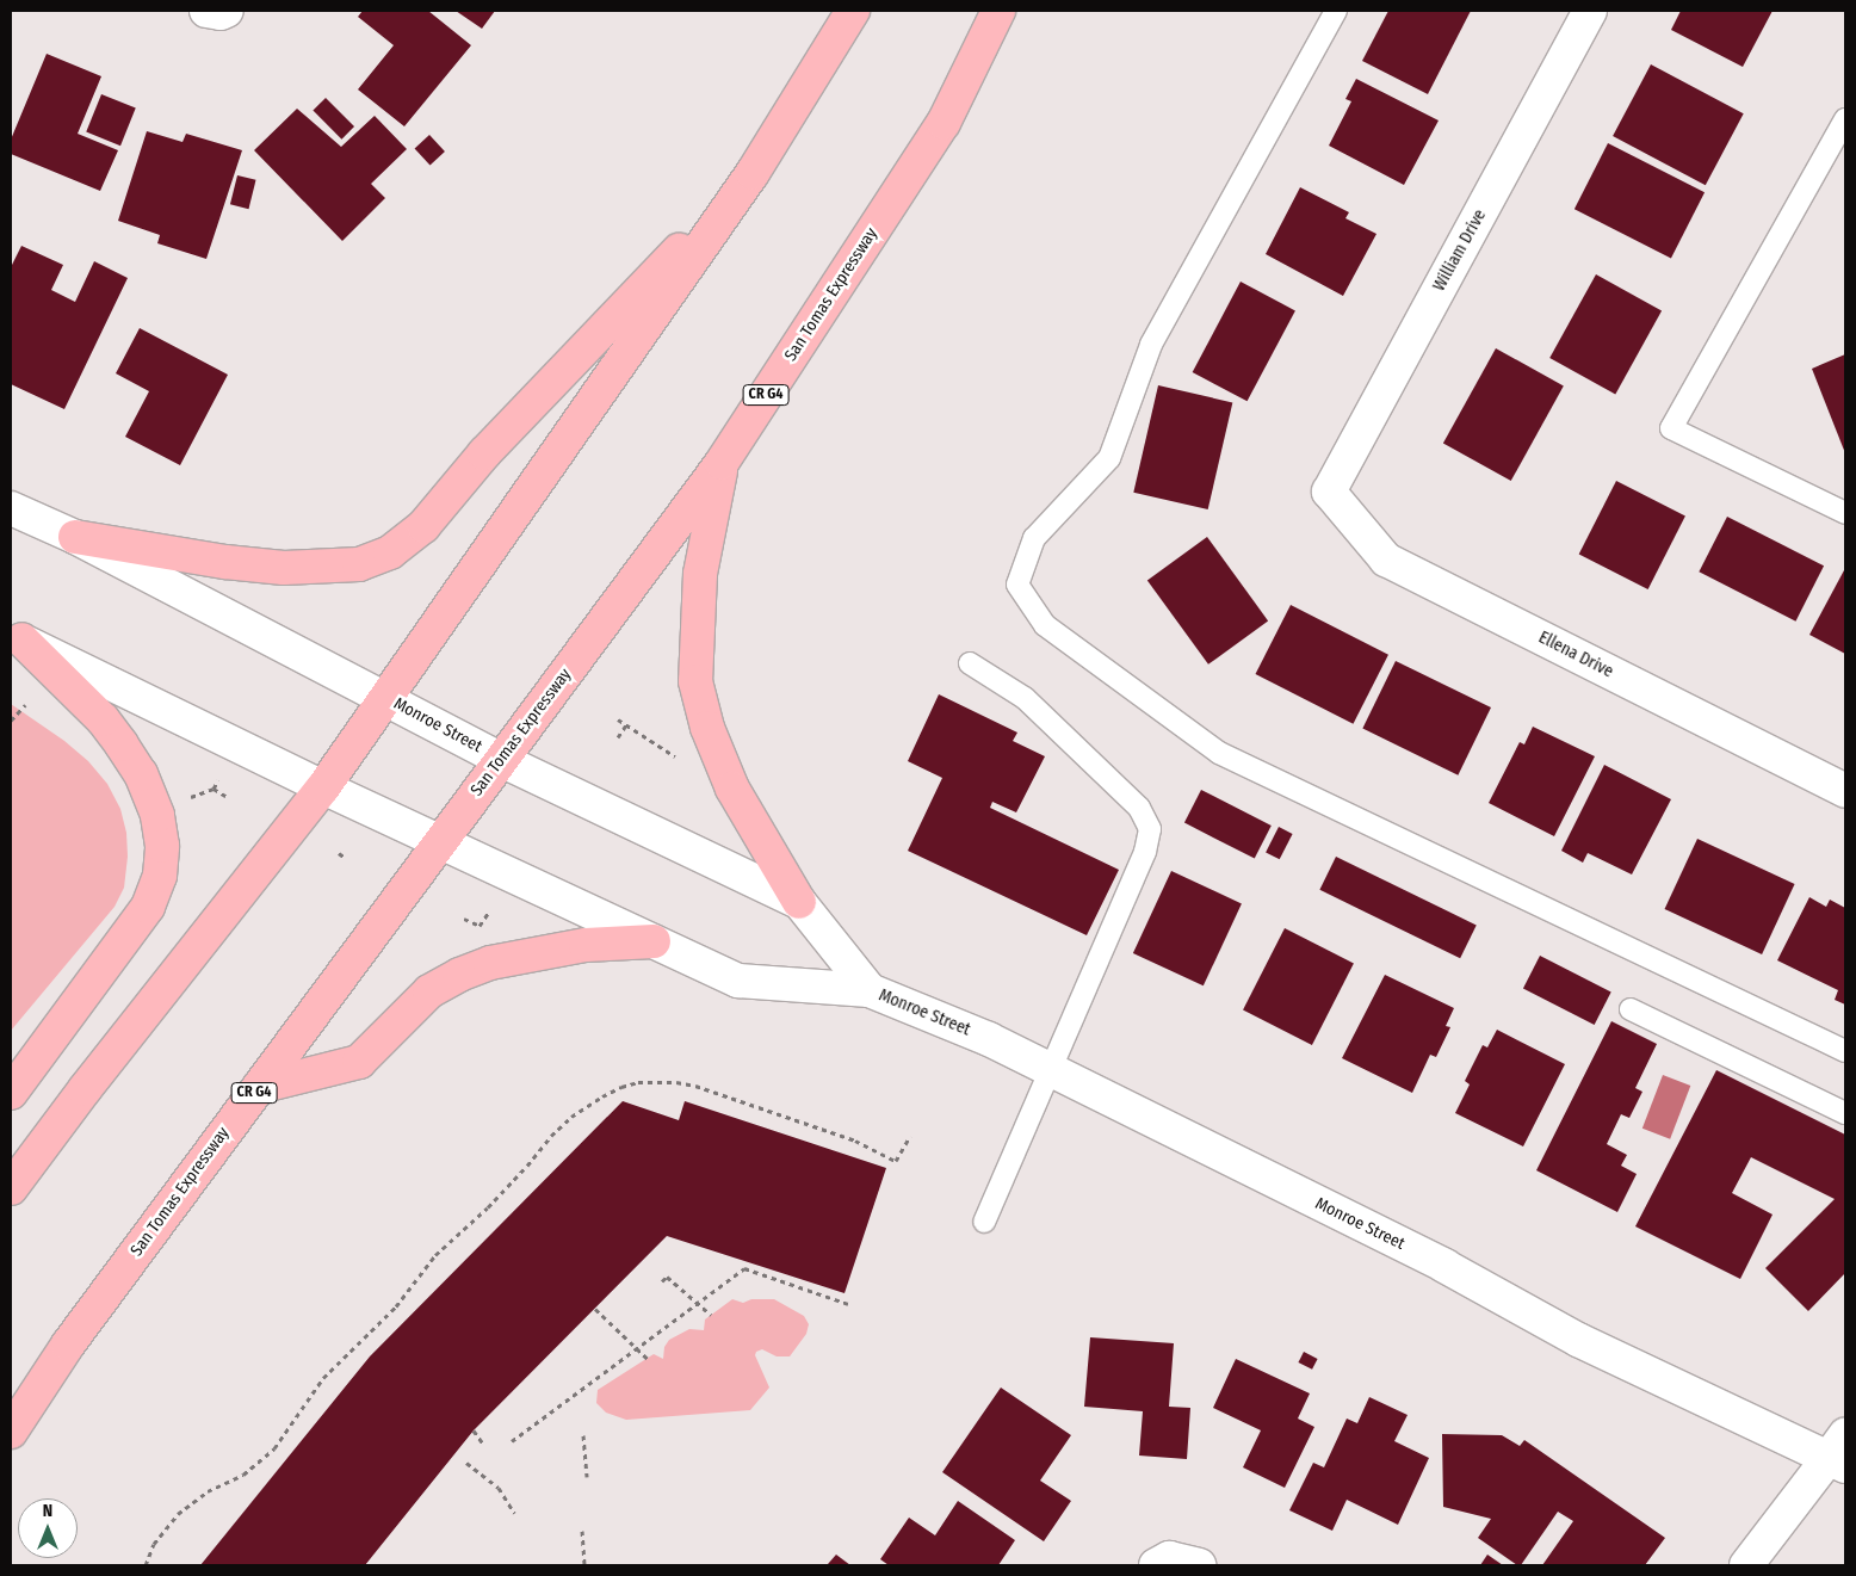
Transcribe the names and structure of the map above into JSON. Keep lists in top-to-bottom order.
{
  "streets": {
    "highway": ["San Tomas Expressway", "CR G4"],
    "main road": ["William Drive", "Ellena Drive", "Monroe Street"]
  },
  "crossings": [
    ["William Drive", "Ellena Drive"],
    ["San Tomas Expressway", "Monroe Street"]
  ],
  "north": "top"
}
